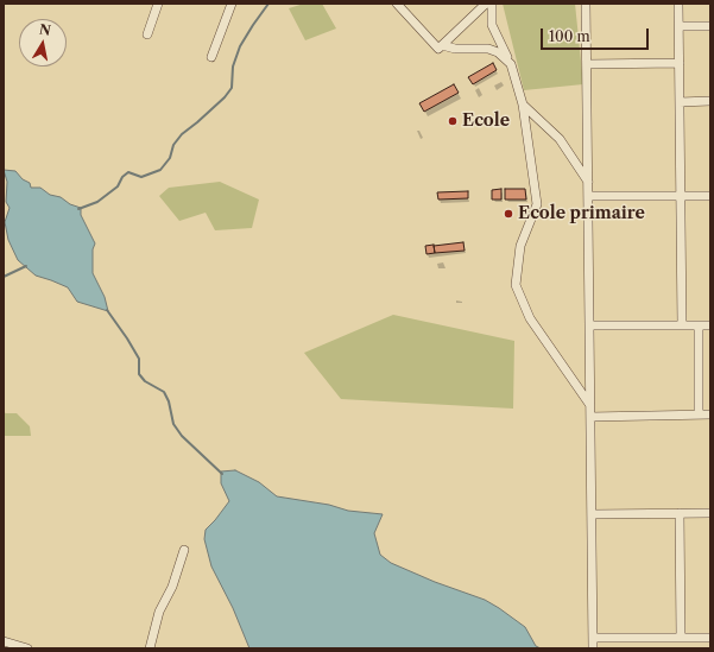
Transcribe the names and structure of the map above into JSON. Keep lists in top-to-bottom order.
{
  "places": ["Ecole", "Ecole primaire"],
  "scale_bar": "100 m",
  "north": "top"
}
